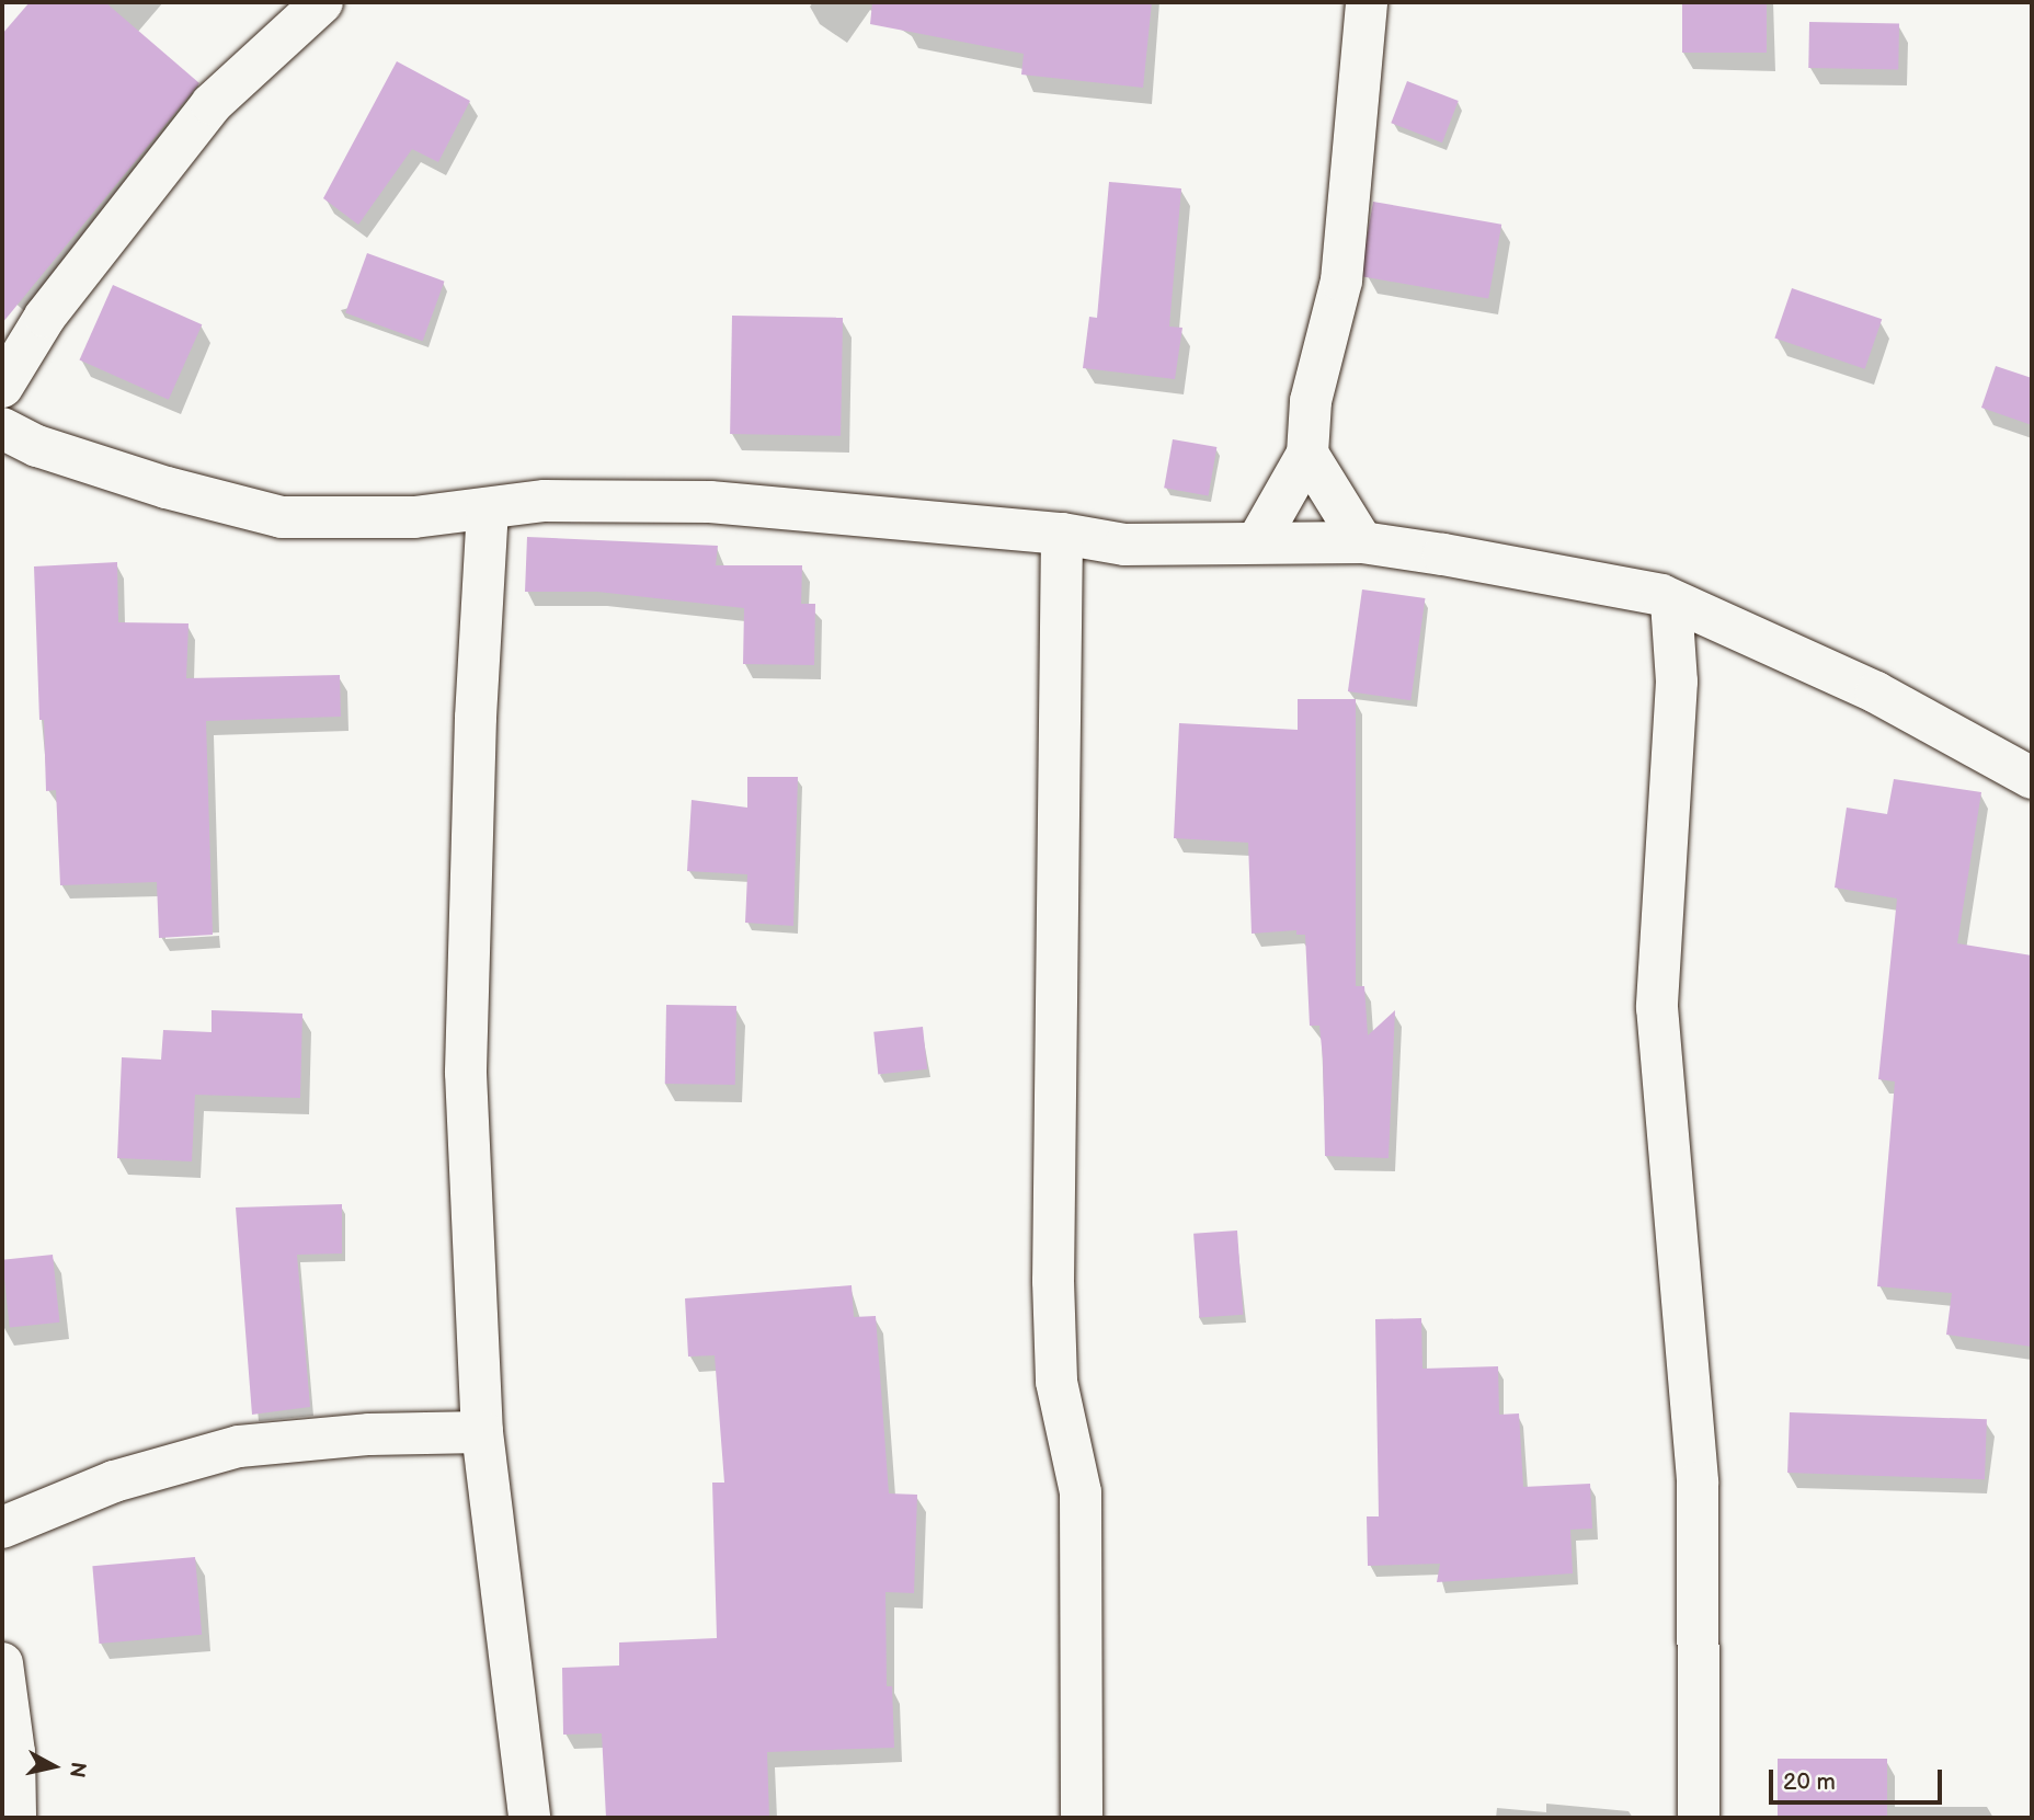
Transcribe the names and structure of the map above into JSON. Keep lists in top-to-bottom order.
{
  "scale_bar": "20 m",
  "north": "right"
}
